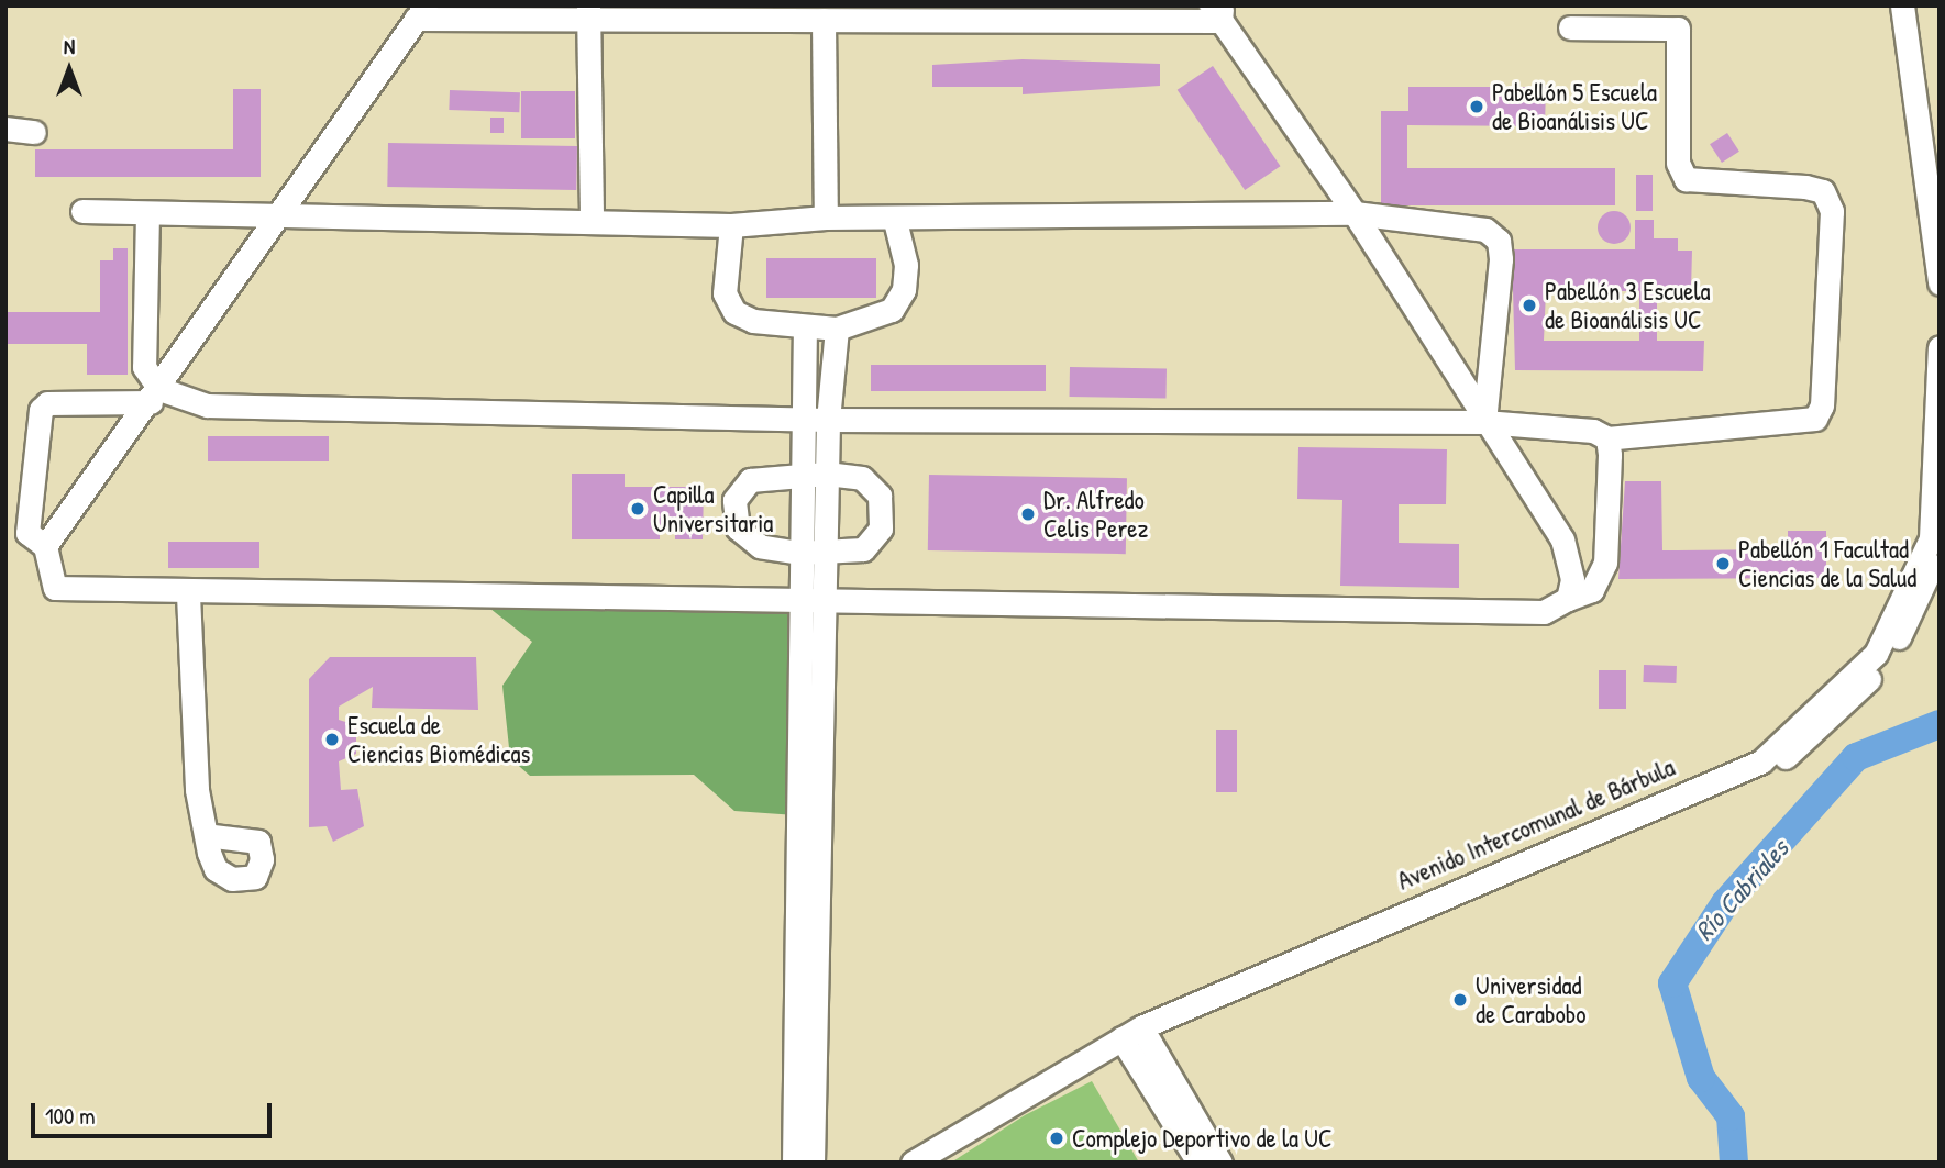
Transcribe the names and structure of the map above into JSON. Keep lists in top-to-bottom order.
{
  "streets": {
    "street": ["Avenido Intercomunal de Bárbula"]
  },
  "water": ["Río Cabriales"],
  "places": [
    "Pabellón 5 Escuela de Bioanálisis UC",
    "Pabellón 3 Escuela de Bioanálisis UC",
    "Capilla Universitaria",
    "Dr. Alfredo Celis Perez",
    "Pabellón 1 Facultad Ciencias de la Salud",
    "Escuela de Ciencias Biomédicas",
    "Universidad de Carabobo",
    "Complejo Deportivo de la UC"
  ],
  "scale_bar": "100 m",
  "north": "top"
}
